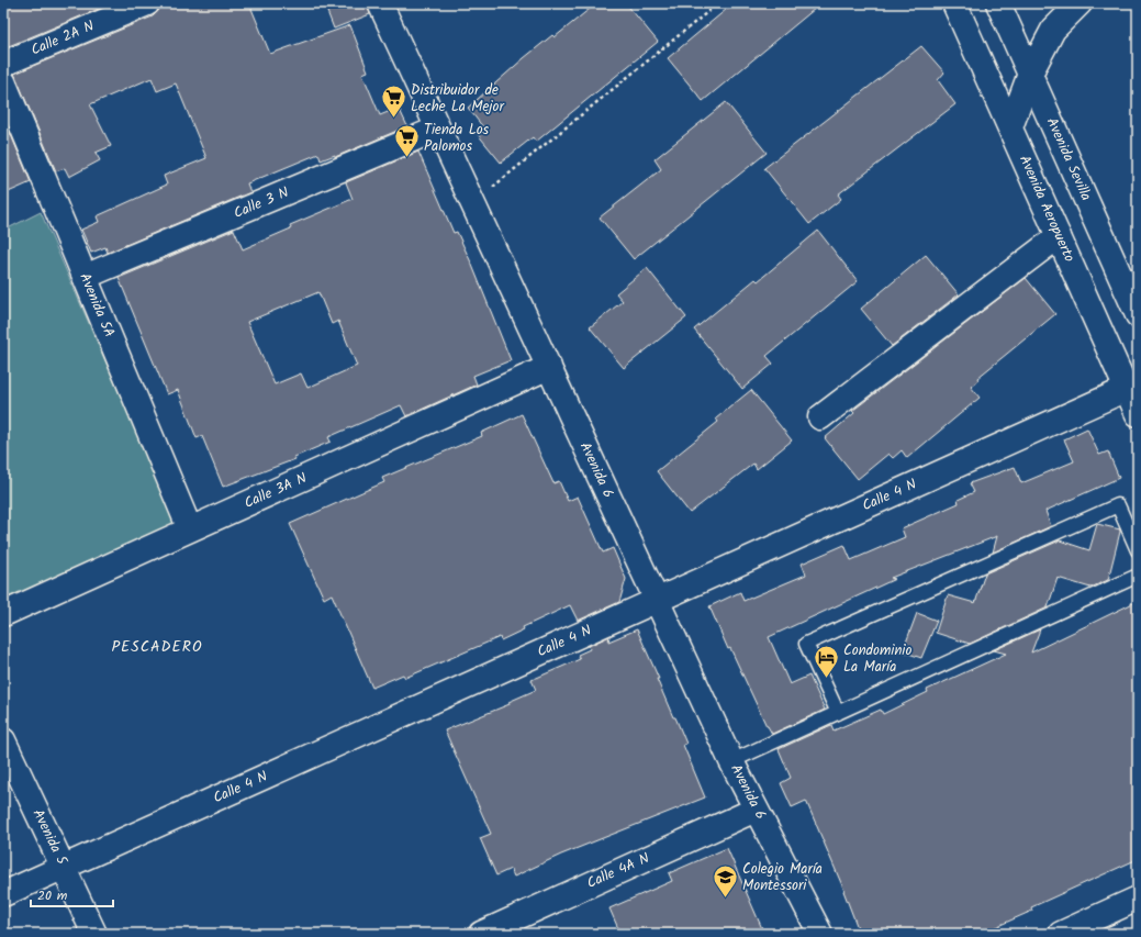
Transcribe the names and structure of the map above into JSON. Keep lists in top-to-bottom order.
{
  "streets": {
    "street": [
      "Calle 2A N",
      "Avenida Sevilla",
      "Calle 3 N",
      "Avenida Aeropuerto",
      "Avenida 5A",
      "Avenida 6",
      "Calle 3A N",
      "Calle 4 N",
      "Avenida 5",
      "Calle 4A N"
    ]
  },
  "crossings": [
    ["Calle 3 N", "Avenida 5A"],
    ["Calle 3 N", "Avenida 6"],
    ["Avenida Aeropuerto", "Calle 4 N"],
    ["Avenida 5A", "Calle 3A N"],
    ["Avenida 6", "Calle 3A N"],
    ["Avenida 6", "Calle 4 N"],
    ["Avenida 6", "Calle 4A N"],
    ["Calle 4 N", "Avenida 5"]
  ],
  "districts": ["PESCADERO"],
  "places": {
    "supermarket": ["Distribuidor de Leche La Mejor", "Tienda Los Palomos"],
    "hotel": ["Condominio La María"],
    "school or university": ["Colegio María Montessori"]
  },
  "scale_bar": "20 m"
}
